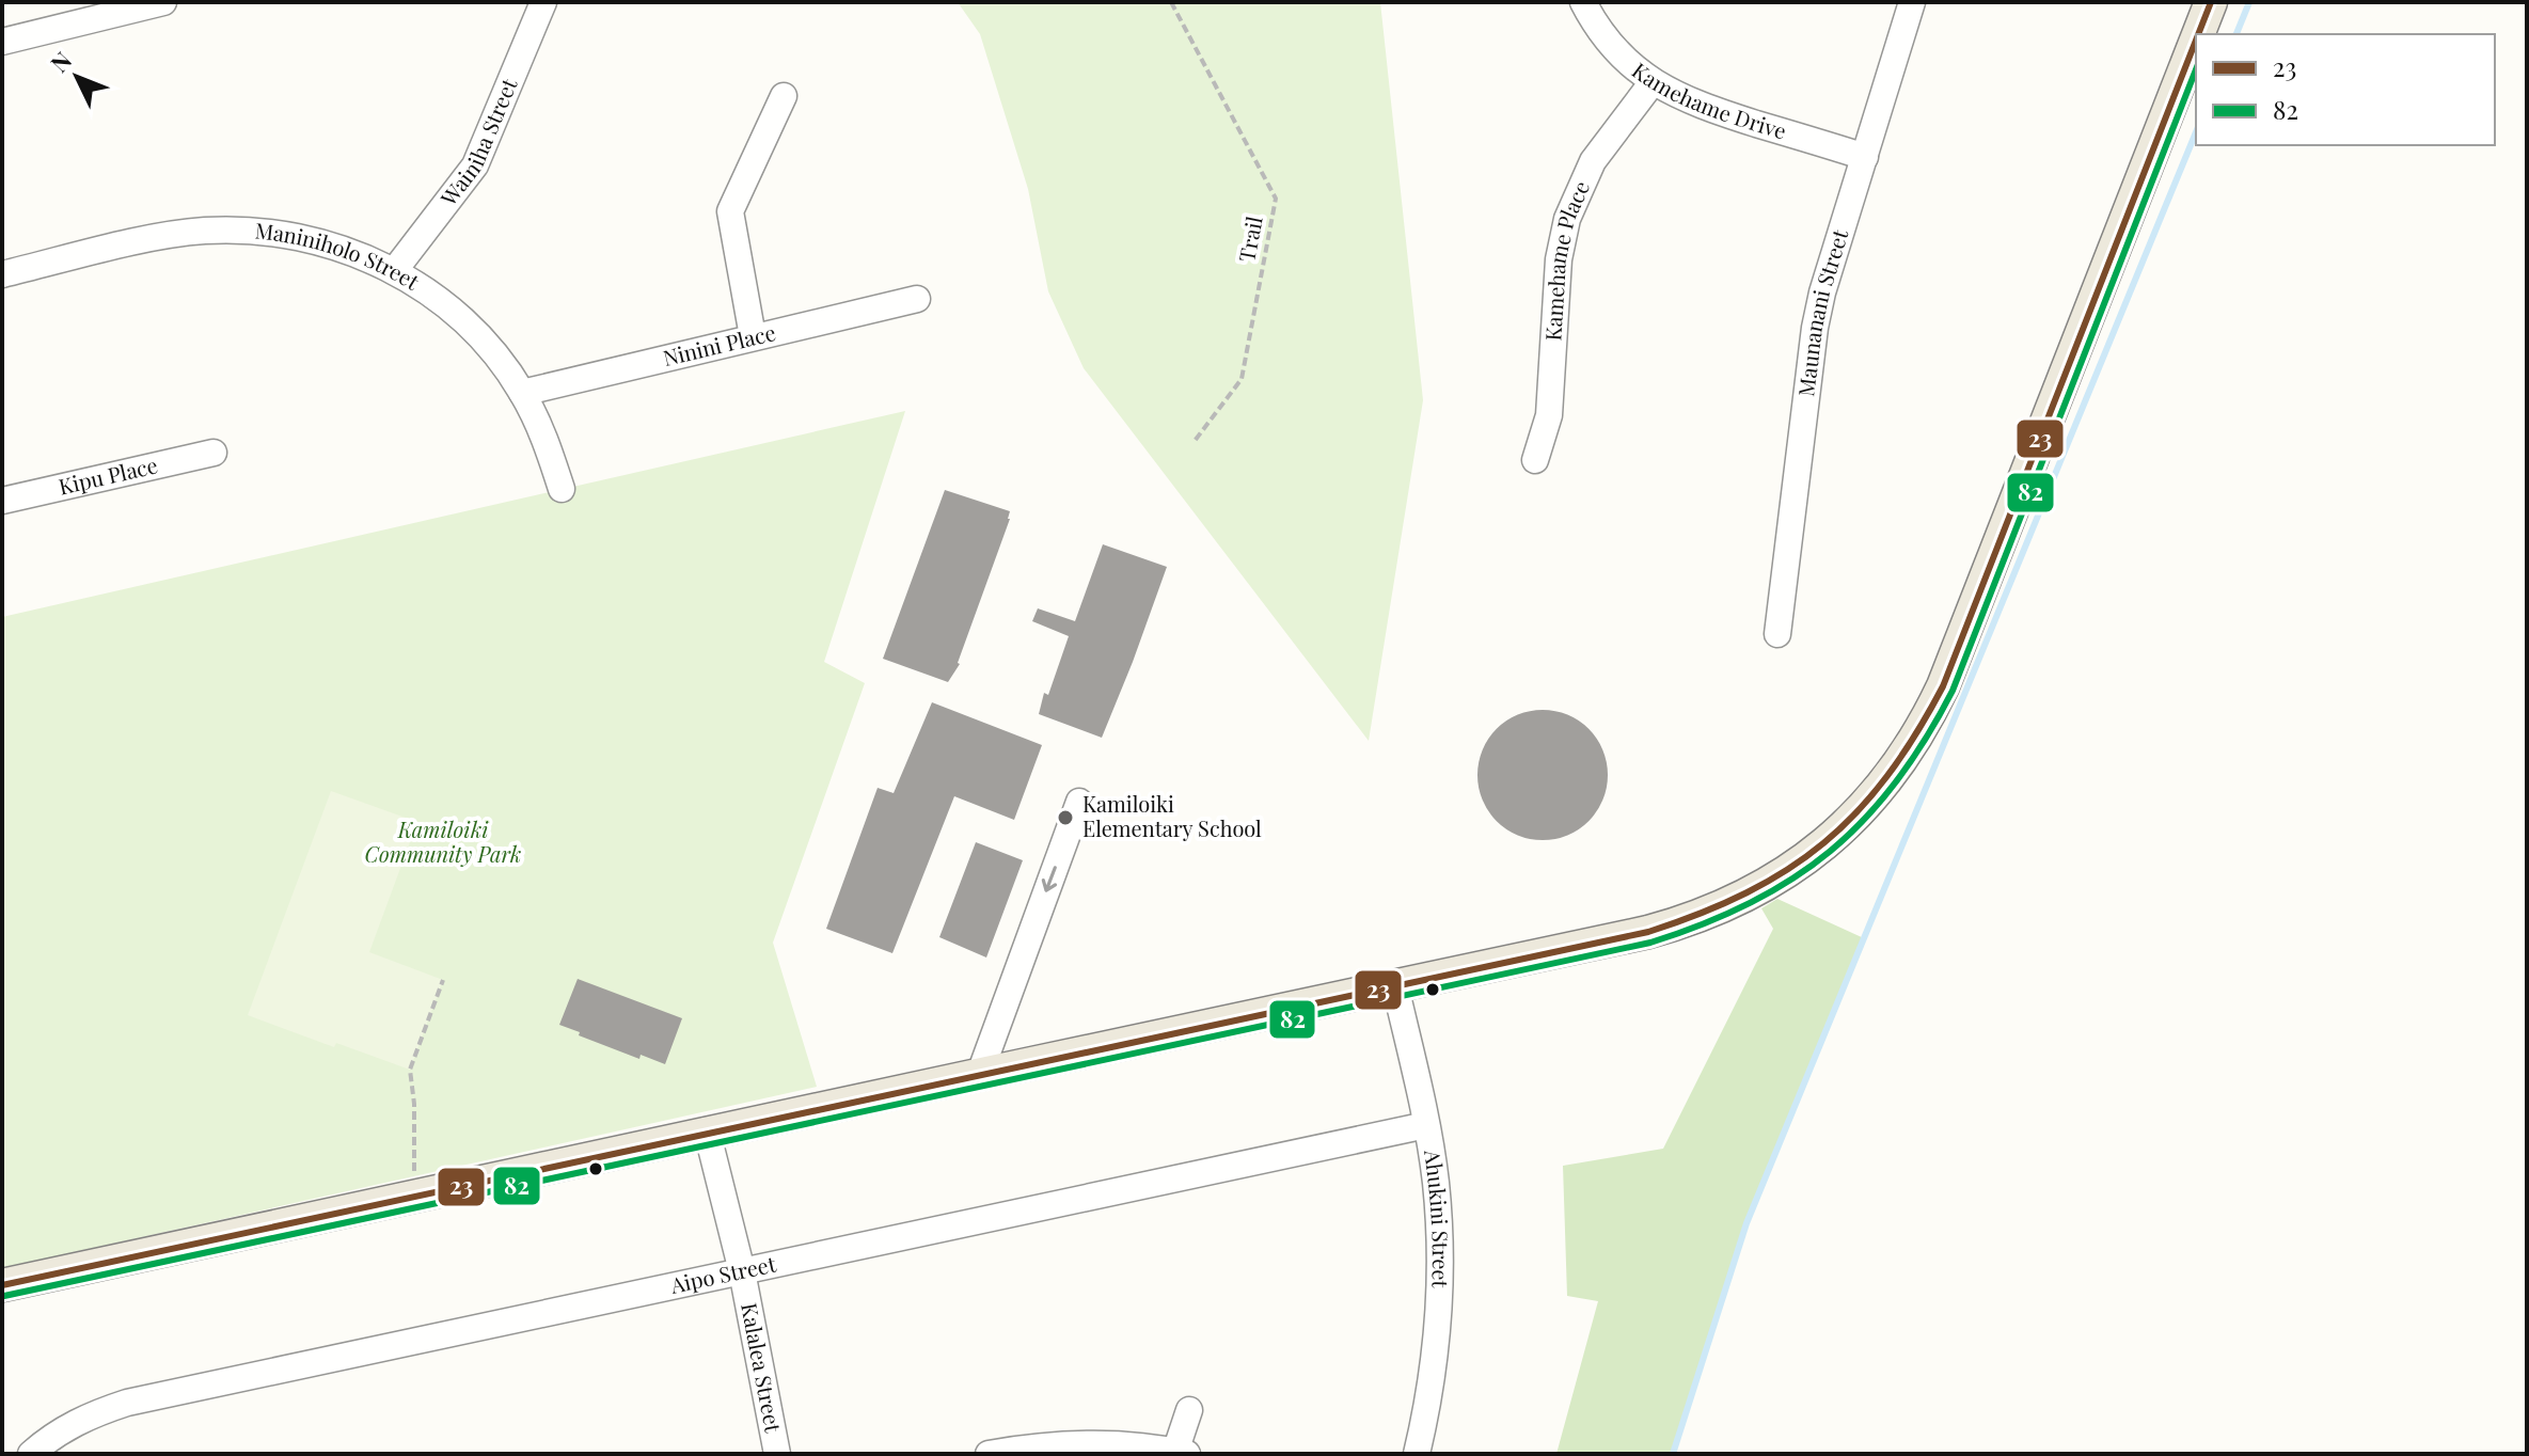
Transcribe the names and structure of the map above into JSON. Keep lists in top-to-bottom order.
{
  "streets": {
    "street": [
      "Kamehame Drive",
      "Wainiha Street",
      "Maniniholo Street",
      "Kamehame Place",
      "Maunanani Street",
      "Ninini Place",
      "Kipu Place",
      "Ahukini Street",
      "Aipo Street",
      "Kalalea Street"
    ],
    "path": ["Trail"]
  },
  "crossings": [
    ["Kamehame Drive", "Kamehame Place"],
    ["Kamehame Drive", "Maunanani Street"],
    ["Wainiha Street", "Maniniholo Street"],
    ["Maniniholo Street", "Ninini Place"],
    ["Ahukini Street", "Aipo Street"],
    ["Aipo Street", "Kalalea Street"]
  ],
  "parks": ["Kamiloiki Community Park"],
  "places": ["Kamiloiki Elementary School"],
  "lines": ["transit line 23", "transit line 82"],
  "legend": ["23", "82"],
  "north": "top left"
}
